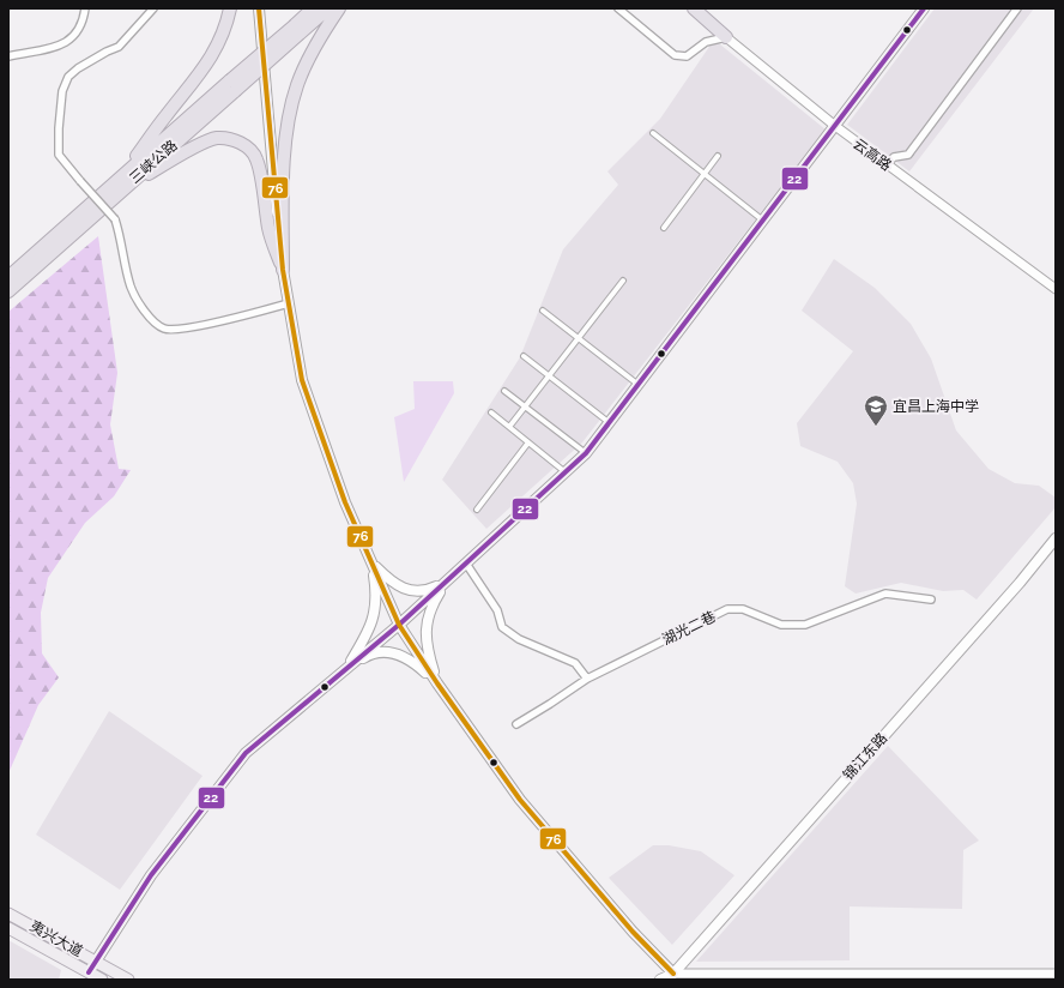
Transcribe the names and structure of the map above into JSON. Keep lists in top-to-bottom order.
{
  "streets": {
    "highway": ["三峡公路"],
    "main road": ["锦江东路", "夷兴大道"],
    "street": ["云高路", "湖光二巷"]
  },
  "places": {
    "school or university": ["宜昌上海中学"]
  },
  "lines": ["transit line 22", "transit line 76"]
}
